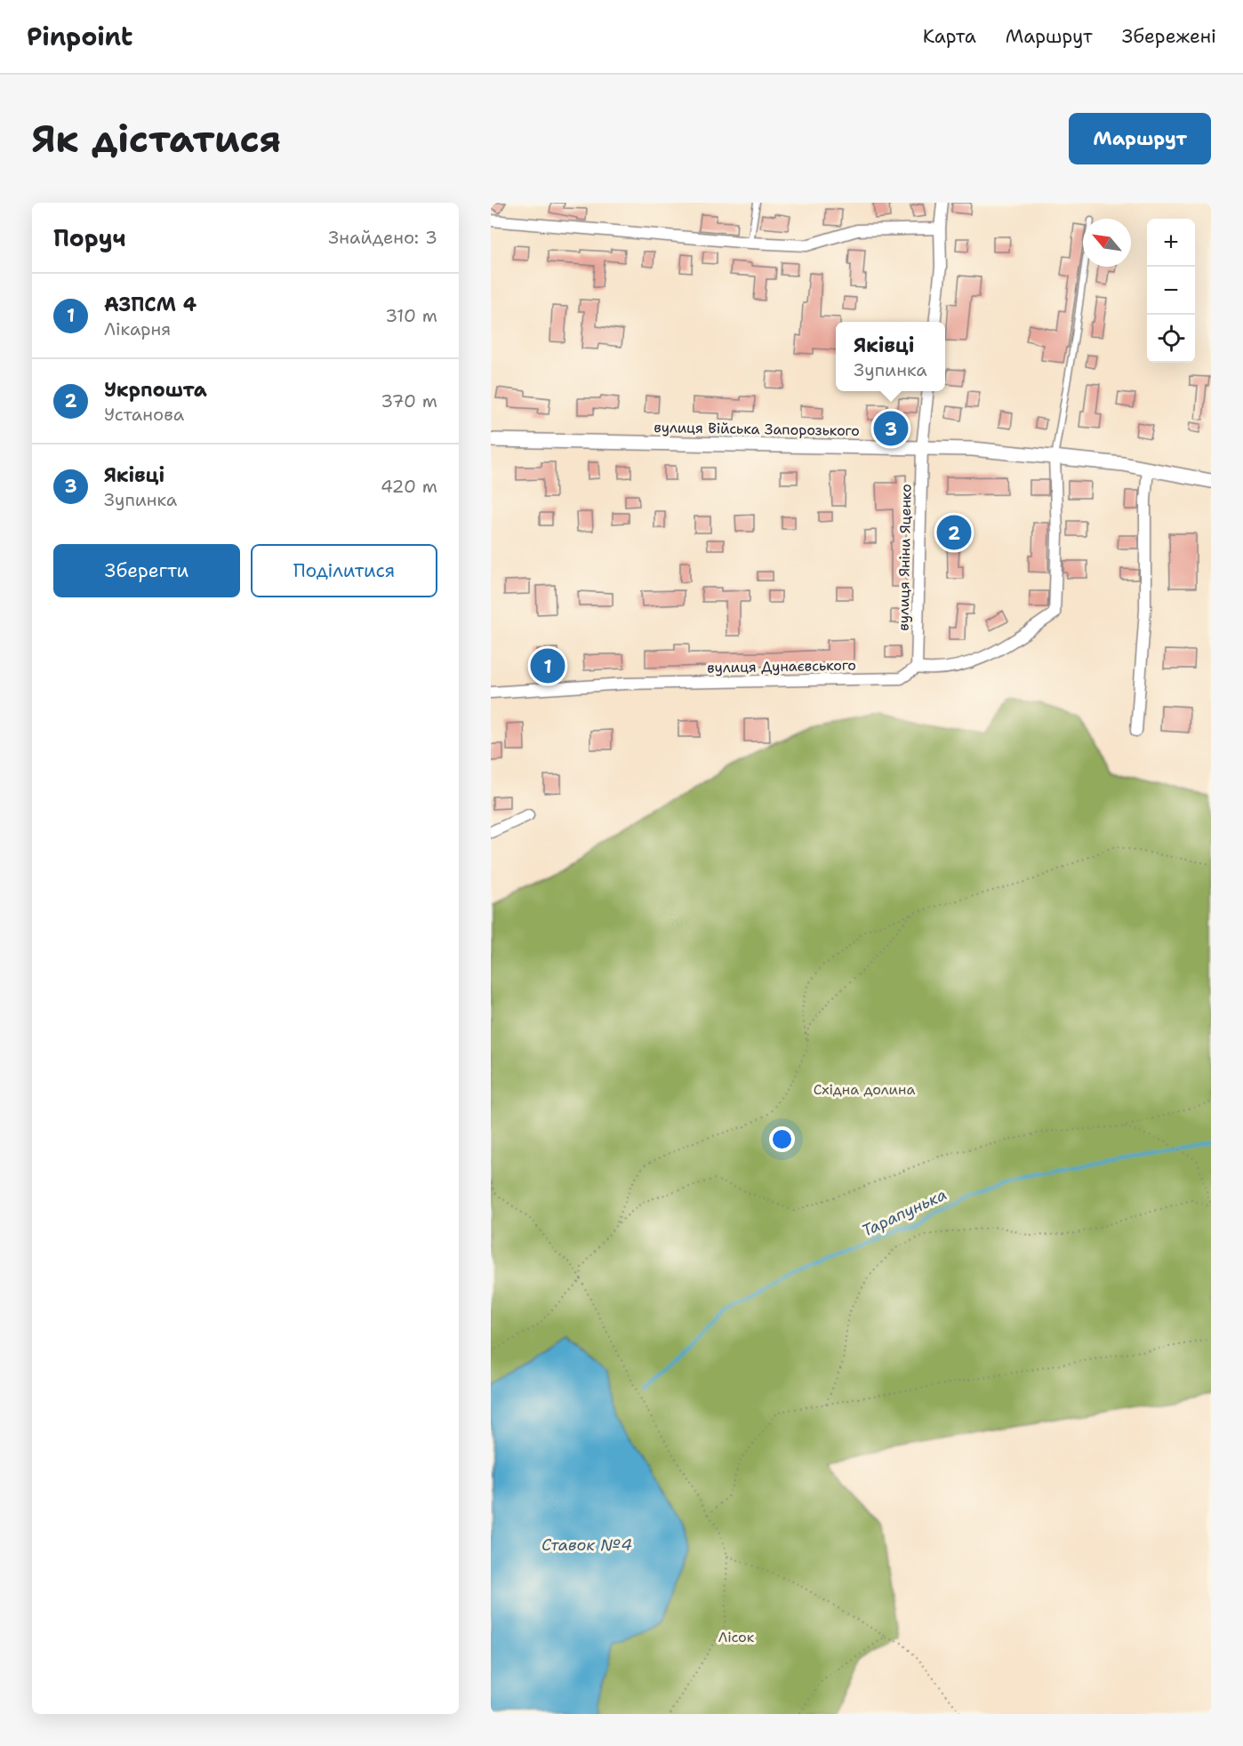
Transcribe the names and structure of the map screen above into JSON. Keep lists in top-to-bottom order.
{
  "streets": {
    "street": ["вулиця Війська Запорозького", "вулиця Яніни Яценко", "вулиця Дунаєвського"]
  },
  "crossings": [
    ["вулиця Війська Запорозького", "вулиця Яніни Яценко"],
    ["вулиця Війська Запорозького", "вулиця Дунаєвського"],
    ["вулиця Яніни Яценко", "вулиця Дунаєвського"]
  ],
  "water": ["Тарапунька", "Ставок №4"],
  "parks": ["Східна долина", "Лісок"],
  "north": "top left",
  "page": {
    "header": "Pinpoint",
    "nav": ["Карта", "Маршрут", "Збережені"],
    "buttons": [
      "Маршрут",
      ["Зберегти", "Поділитися"]
    ],
    "title": "Як дістатися",
    "heading": ["Поруч", "Знайдено: 3"],
    "map_buttons": ["+", "−"],
    "list": [
      {
        "mark": "1",
        "name": "АЗПСМ 4",
        "note": "Лікарня",
        "value": "310 m"
      },
      {
        "mark": "2",
        "name": "Укрпошта",
        "note": "Установа",
        "value": "370 m"
      },
      {
        "mark": "3",
        "name": "Яківці",
        "note": "Зупинка",
        "value": "420 m"
      }
    ],
    "popup": ["Яківці", "Зупинка"],
    "pins": ["3", "2", "1"]
  }
}
